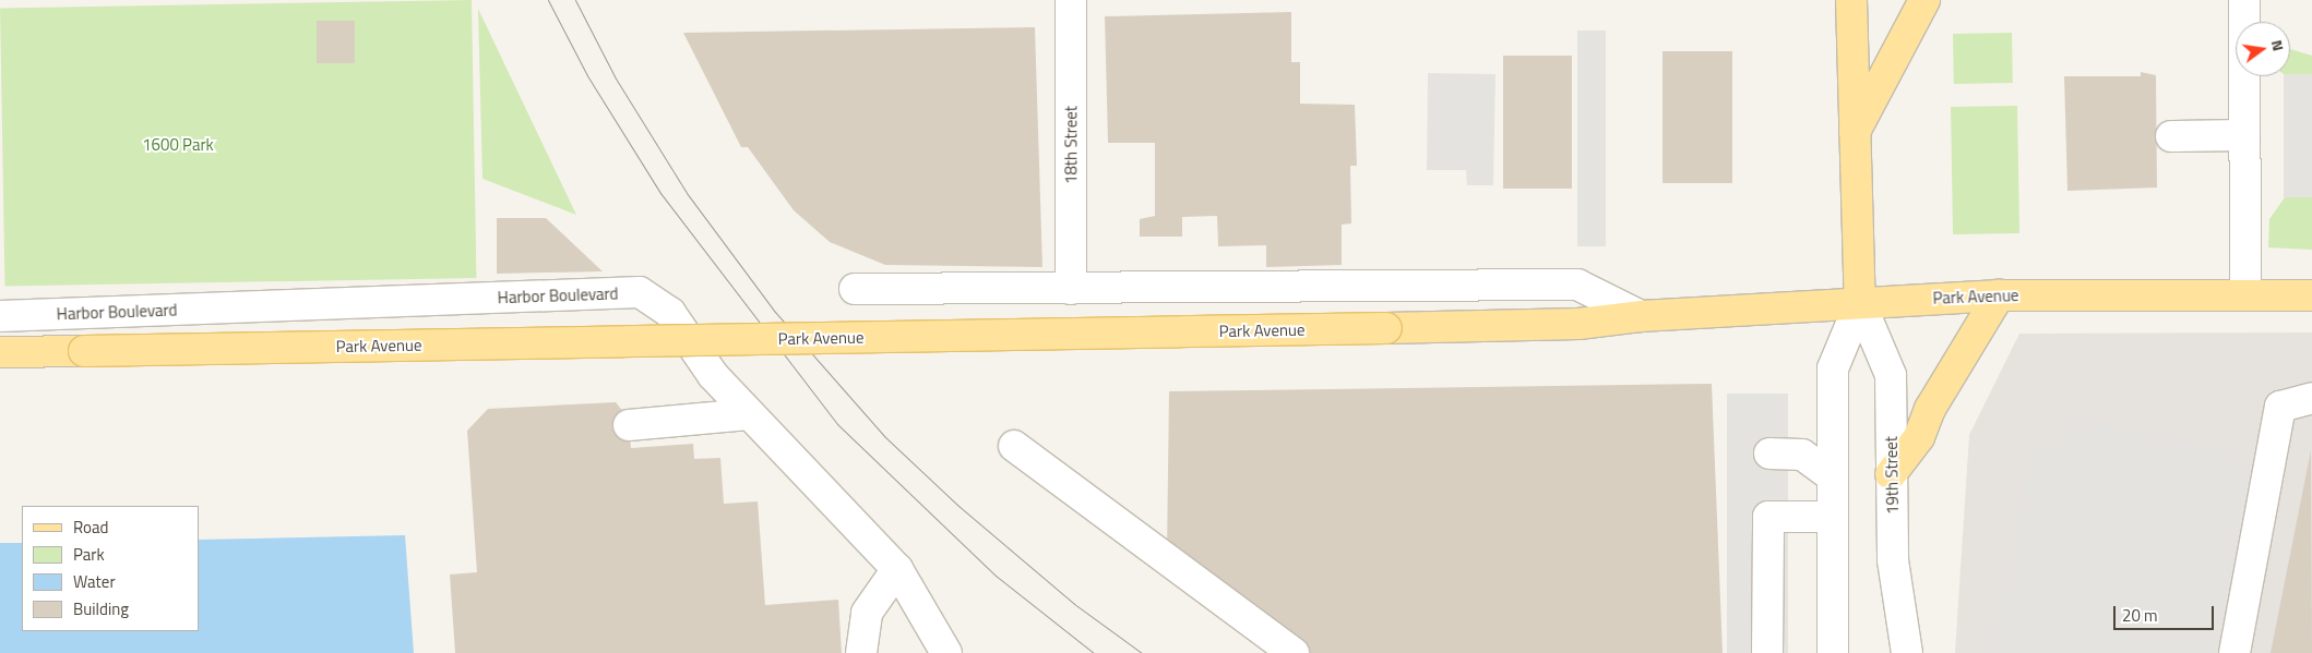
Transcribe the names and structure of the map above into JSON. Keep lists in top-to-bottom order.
{
  "streets": {
    "main road": ["Park Avenue", "19th Street"],
    "street": ["18th Street", "Harbor Boulevard"]
  },
  "crossings": [
    ["Park Avenue", "19th Street"]
  ],
  "parks": ["1600 Park"],
  "legend": [
    "Road",
    "Park",
    "Water",
    "Building"
  ],
  "scale_bar": "20 m",
  "north": "right"
}
